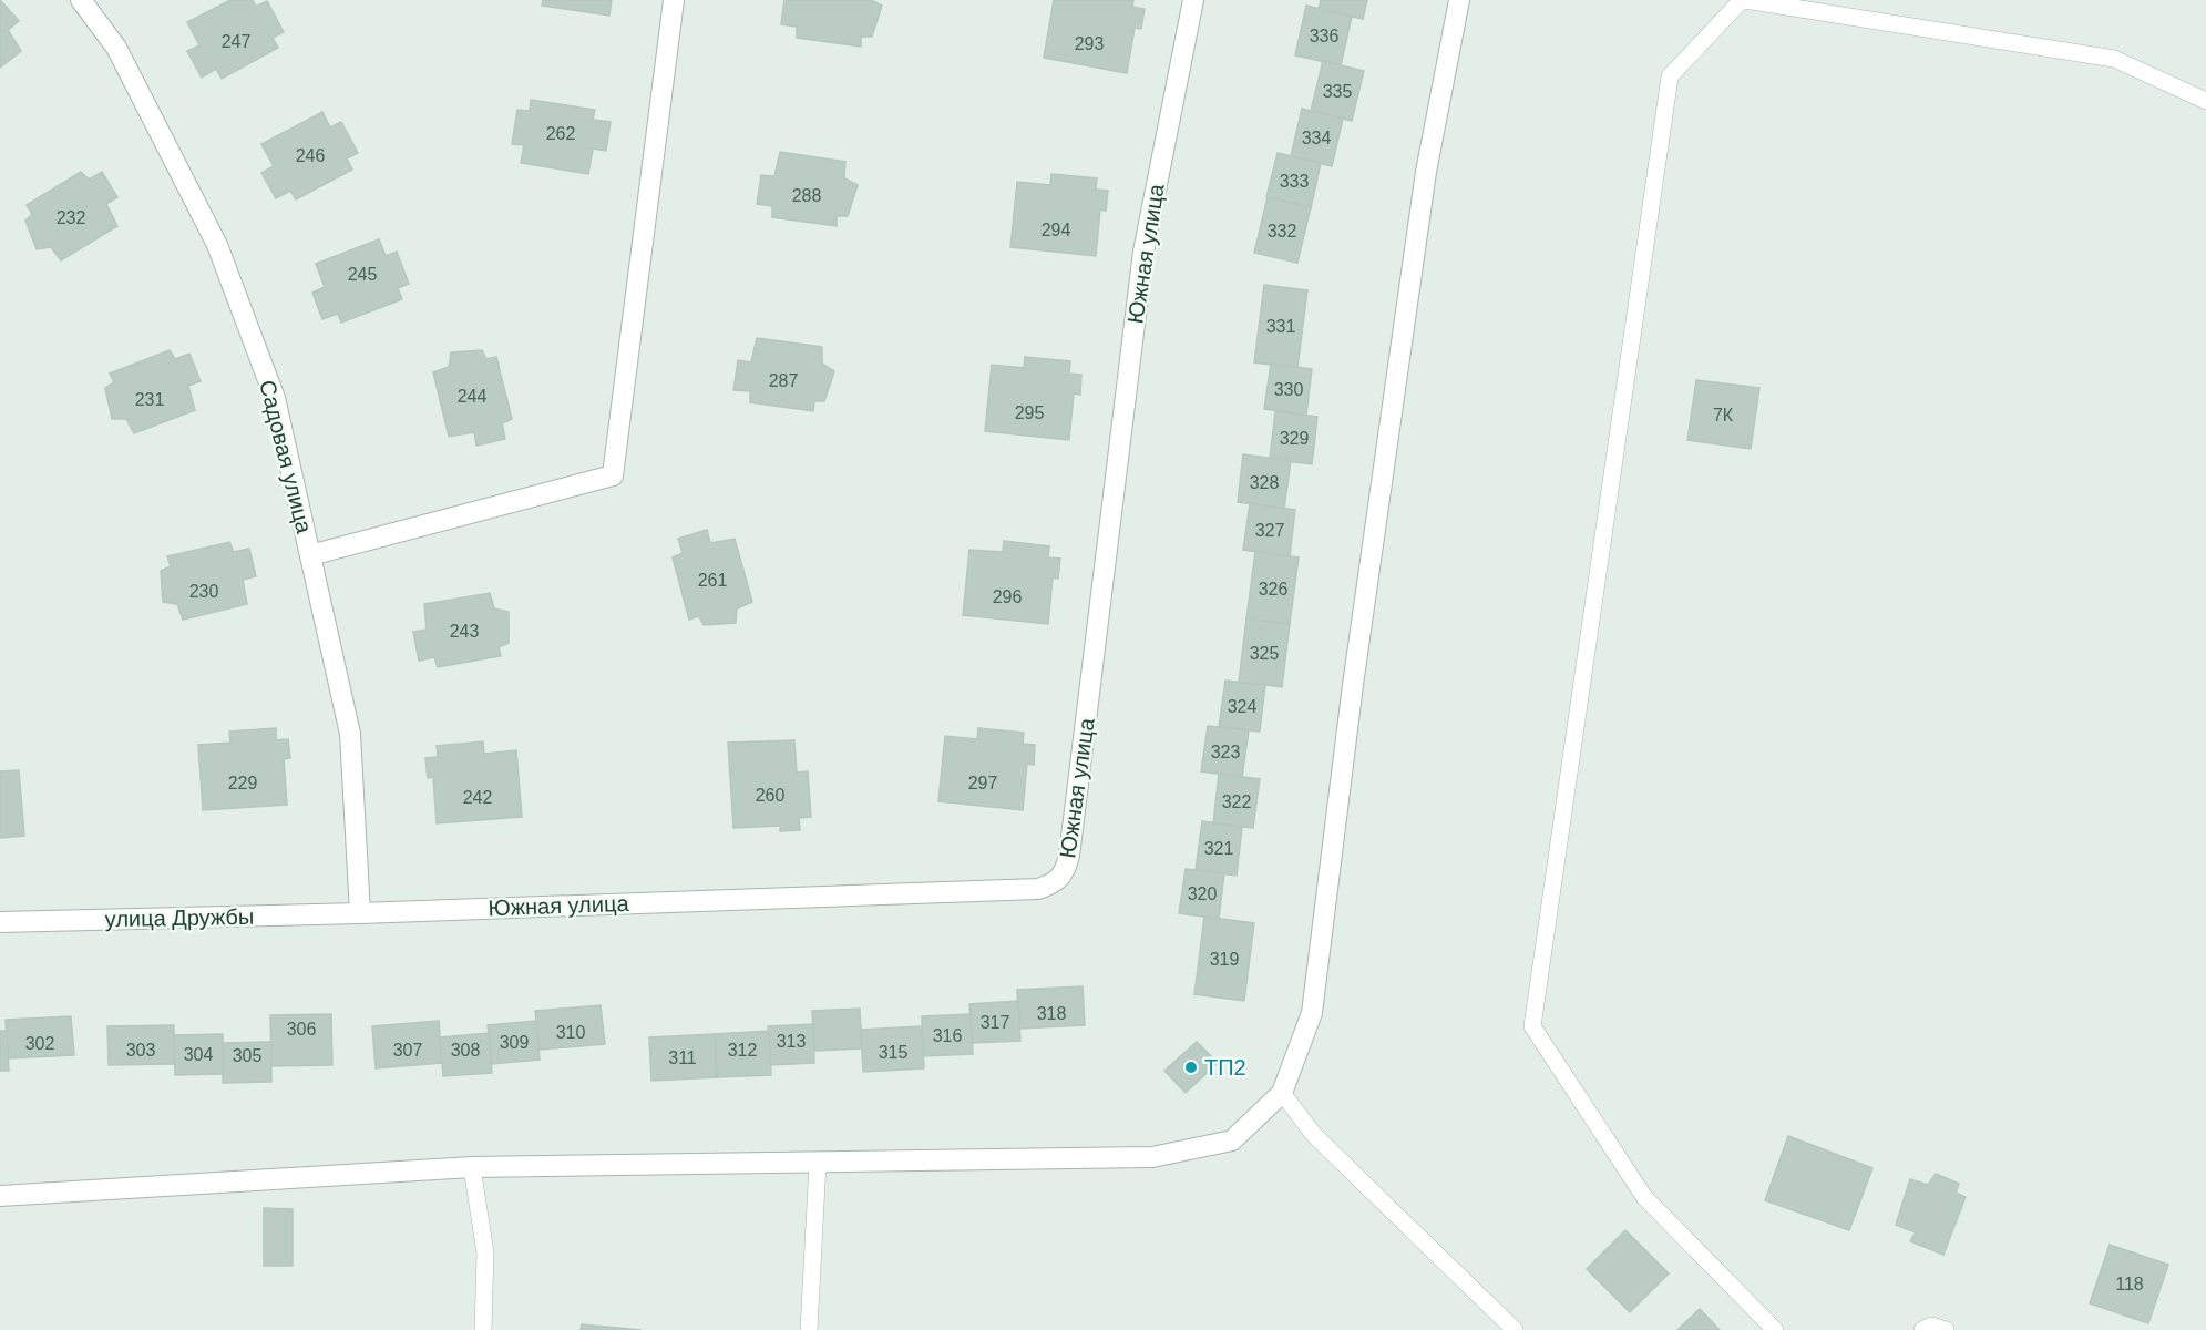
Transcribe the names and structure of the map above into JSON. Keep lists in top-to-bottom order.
{
  "streets": {
    "street": ["Южная улица", "Садовая улица", "улица Дружбы"]
  },
  "crossings": [
    ["Южная улица", "Садовая улица"],
    ["Южная улица", "улица Дружбы"],
    ["Садовая улица", "улица Дружбы"]
  ],
  "places": ["ТП2"],
  "house_numbers": [
    "336",
    "247",
    "293",
    "335",
    "262",
    "334",
    "246",
    "333",
    "288",
    "232",
    "294",
    "332",
    "245",
    "331",
    "287",
    "330",
    "244",
    "231",
    "295",
    "7К",
    "329",
    "328",
    "327",
    "261",
    "326",
    "230",
    "296",
    "243",
    "325",
    "324",
    "323",
    "229",
    "297",
    "260",
    "242",
    "322",
    "321",
    "320",
    "319",
    "318",
    "317",
    "306",
    "310",
    "316",
    "313",
    "309",
    "302",
    "303",
    "307",
    "308",
    "312",
    "315",
    "304",
    "305",
    "311",
    "118"
  ]
}
